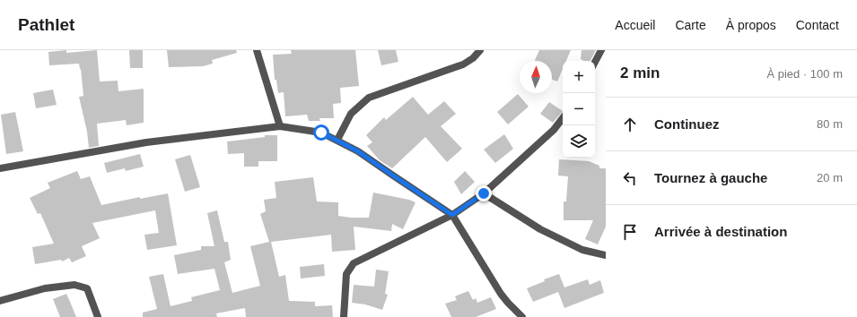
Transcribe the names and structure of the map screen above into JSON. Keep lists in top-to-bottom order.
{
  "north": "top",
  "page": {
    "header": "Pathlet",
    "nav": [
      "Accueil",
      "Carte",
      "À propos",
      "Contact"
    ],
    "heading": ["2 min", "À pied · 100 m"],
    "map_buttons": ["+", "−"],
    "list": [
      ["Continuez", "80 m"],
      ["Tournez à gauche", "20 m"],
      "Arrivée à destination"
    ]
  }
}
